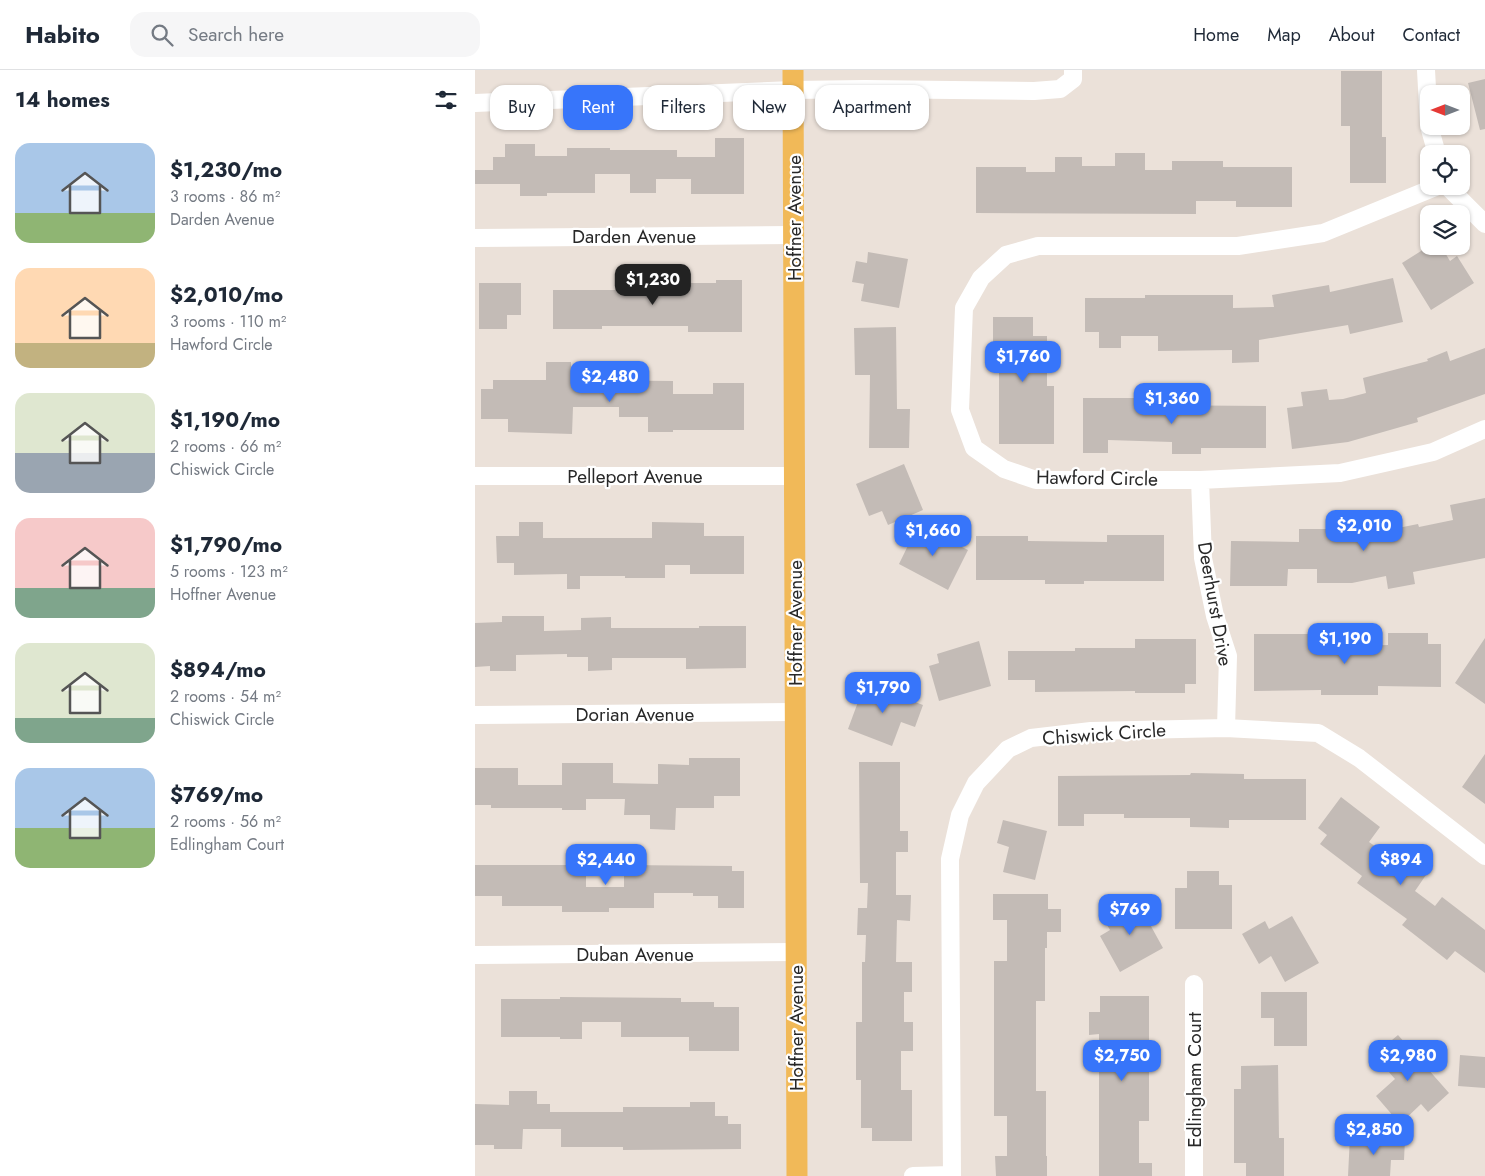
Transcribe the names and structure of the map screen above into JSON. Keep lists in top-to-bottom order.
{
  "streets": {
    "main road": ["Hoffner Avenue"],
    "street": [
      "Darden Avenue",
      "Pelleport Avenue",
      "Hawford Circle",
      "Deerhurst Drive",
      "Dorian Avenue",
      "Chiswick Circle",
      "Duban Avenue",
      "Edlingham Court"
    ]
  },
  "crossings": [
    ["Hoffner Avenue", "Darden Avenue"],
    ["Hoffner Avenue", "Pelleport Avenue"],
    ["Hoffner Avenue", "Dorian Avenue"],
    ["Hoffner Avenue", "Duban Avenue"],
    ["Hawford Circle", "Deerhurst Drive"],
    ["Deerhurst Drive", "Chiswick Circle"]
  ],
  "north": "left",
  "page": {
    "header": "Habito",
    "search": "Search here",
    "nav": [
      "Home",
      "Map",
      "About",
      "Contact"
    ],
    "heading": "14 homes",
    "chip": [
      "Buy",
      "Rent",
      "Filters",
      "New",
      "Apartment"
    ],
    "list": [
      {
        "name": "$1,230/mo",
        "note": "3 rooms · 86 m² · Darden Avenue"
      },
      {
        "name": "$2,010/mo",
        "note": "3 rooms · 110 m² · Hawford Circle"
      },
      {
        "name": "$1,190/mo",
        "note": "2 rooms · 66 m² · Chiswick Circle"
      },
      {
        "name": "$1,790/mo",
        "note": "5 rooms · 123 m² · Hoffner Avenue"
      },
      {
        "name": "$894/mo",
        "note": "2 rooms · 54 m² · Chiswick Circle"
      },
      {
        "name": "$769/mo",
        "note": "2 rooms · 56 m² · Edlingham Court"
      }
    ],
    "price": [
      "$1,230",
      "$1,760",
      "$2,480",
      "$1,360",
      "$2,010",
      "$1,660",
      "$1,190",
      "$1,790",
      "$2,440",
      "$894",
      "$769",
      "$2,750",
      "$2,980",
      "$2,850"
    ]
  }
}
